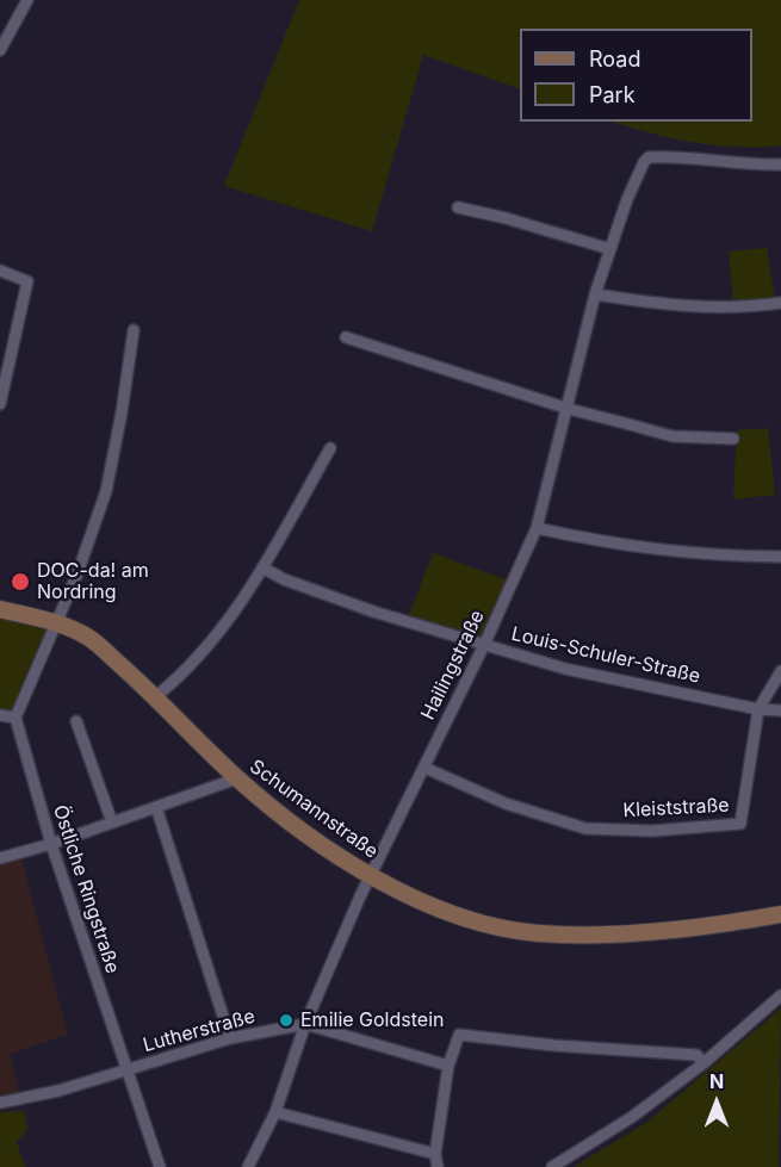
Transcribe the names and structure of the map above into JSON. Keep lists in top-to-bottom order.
{
  "streets": {
    "street": [
      "Louis-Schuler-Straße",
      "Hailingstraße",
      "Kleiststraße",
      "Schumannstraße",
      "Östliche Ringstraße",
      "Lutherstraße"
    ]
  },
  "crossings": [
    ["Louis-Schuler-Straße", "Hailingstraße"],
    ["Louis-Schuler-Straße", "Kleiststraße"],
    ["Hailingstraße", "Kleiststraße"],
    ["Hailingstraße", "Schumannstraße"],
    ["Hailingstraße", "Lutherstraße"],
    ["Östliche Ringstraße", "Lutherstraße"]
  ],
  "places": ["DOC-da! am Nordring", "Emilie Goldstein"],
  "legend": ["Road", "Park"],
  "north": "top"
}
